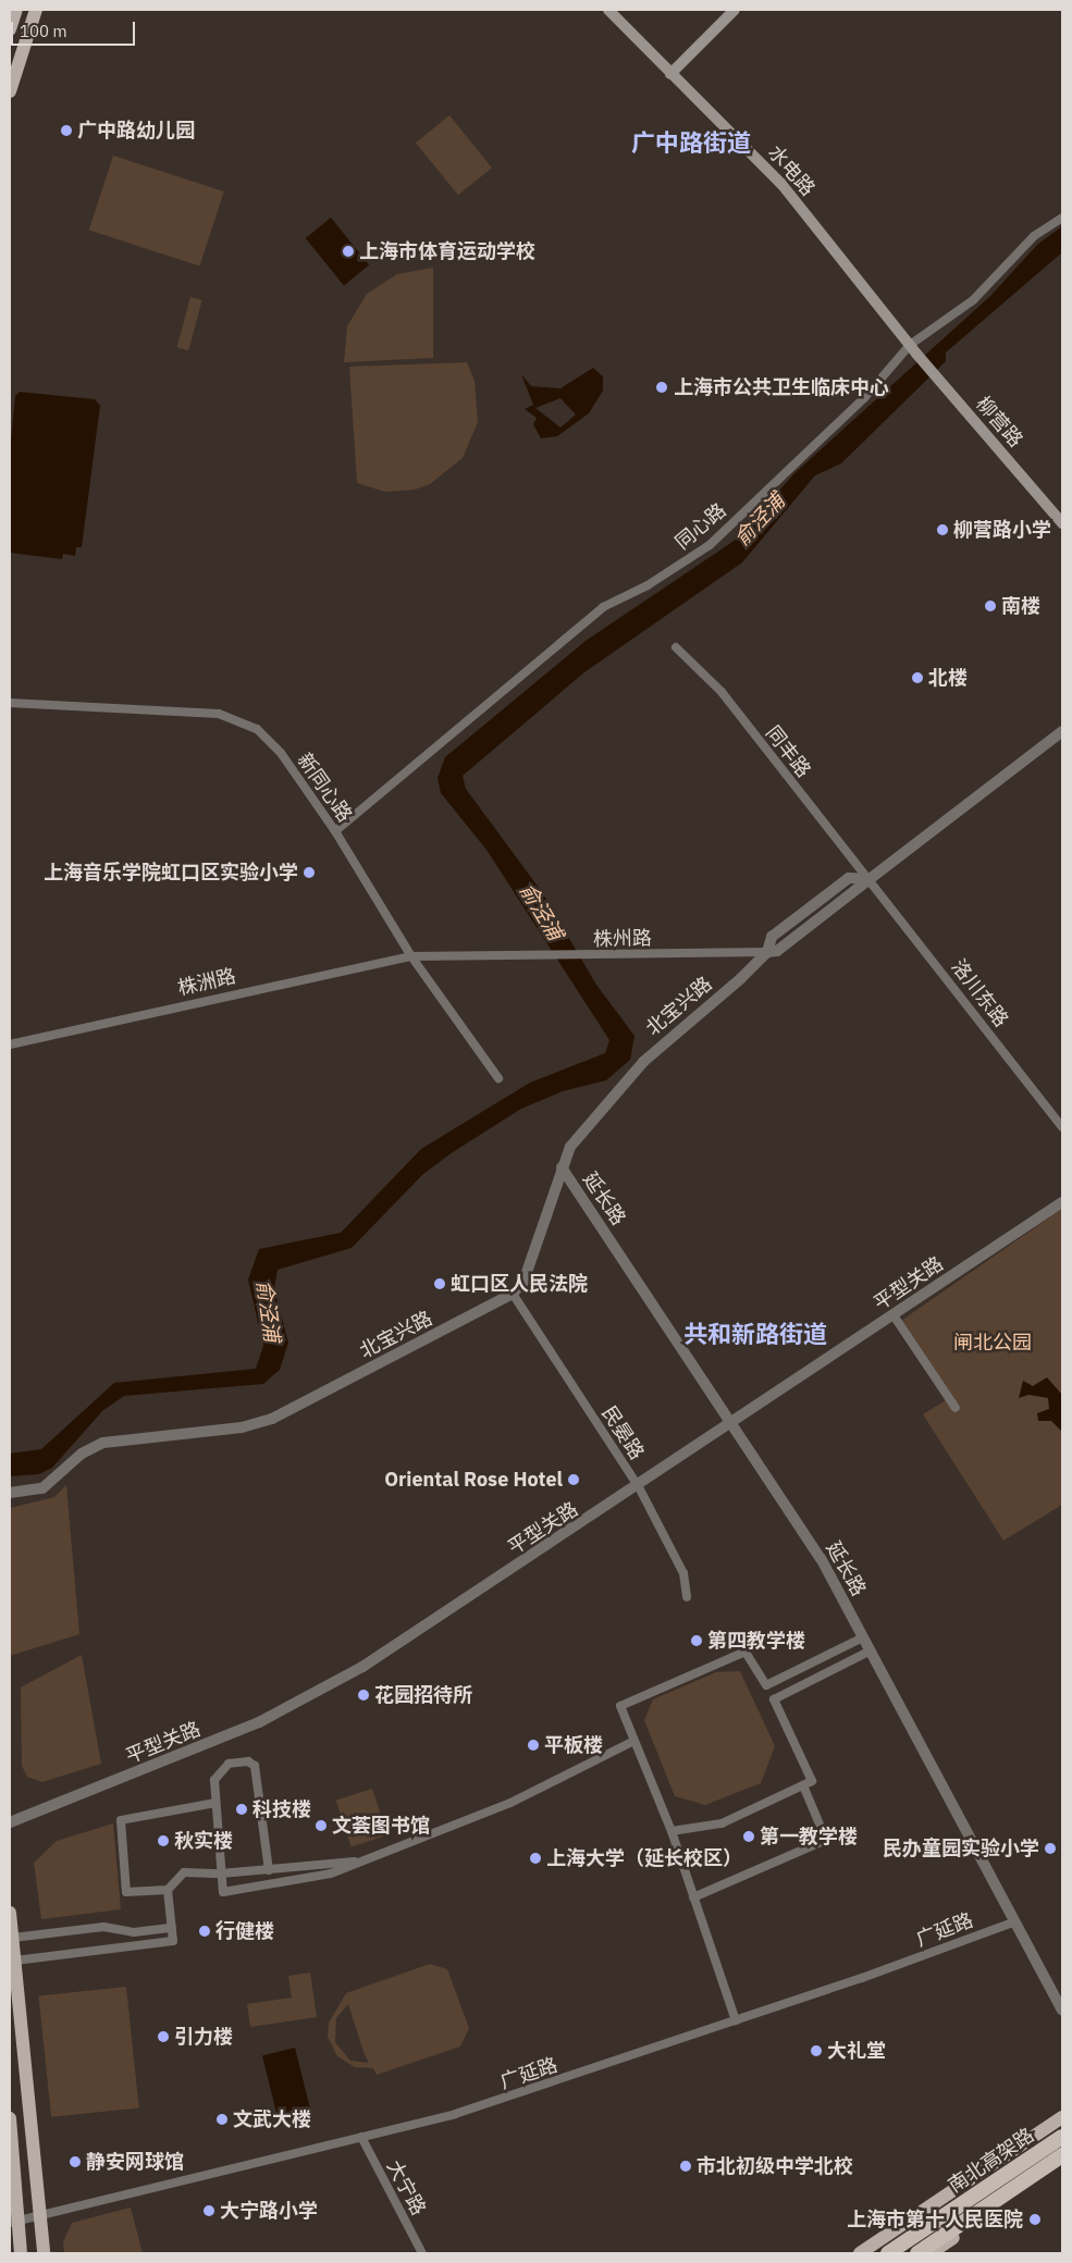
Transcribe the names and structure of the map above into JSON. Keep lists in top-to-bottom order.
{
  "streets": {
    "highway": ["南北高架路"],
    "main road": ["水电路", "柳营路"],
    "street": [
      "同心路",
      "同丰路",
      "新同心路",
      "株州路",
      "株洲路",
      "洛川东路",
      "北宝兴路",
      "延长路",
      "平型关路",
      "民晏路",
      "广延路",
      "大宁路"
    ]
  },
  "crossings": [
    ["水电路", "柳营路"],
    ["水电路", "同心路"],
    ["柳营路", "同心路"],
    ["同心路", "新同心路"],
    ["同丰路", "洛川东路"],
    ["同丰路", "北宝兴路"],
    ["新同心路", "株州路"],
    ["新同心路", "株洲路"],
    ["株州路", "株洲路"],
    ["株州路", "北宝兴路"],
    ["洛川东路", "北宝兴路"],
    ["北宝兴路", "延长路"],
    ["北宝兴路", "民晏路"],
    ["延长路", "平型关路"],
    ["延长路", "广延路"],
    ["平型关路", "民晏路"],
    ["广延路", "大宁路"]
  ],
  "districts": ["广中路街道", "共和新路街道"],
  "water": ["俞泾浦"],
  "parks": ["闸北公园"],
  "places": [
    "广中路幼儿园",
    "上海市体育运动学校",
    "上海市公共卫生临床中心",
    "柳营路小学",
    "南楼",
    "北楼",
    "上海音乐学院虹口区实验小学",
    "虹口区人民法院",
    "Oriental Rose Hotel",
    "第四教学楼",
    "花园招待所",
    "平板楼",
    "科技楼",
    "文荟图书馆",
    "第一教学楼",
    "秋实楼",
    "民办童园实验小学",
    "上海大学（延长校区）",
    "行健楼",
    "引力楼",
    "大礼堂",
    "文武大楼",
    "静安网球馆",
    "市北初级中学北校",
    "大宁路小学",
    "上海市第十人民医院"
  ],
  "scale_bar": "100 m"
}
